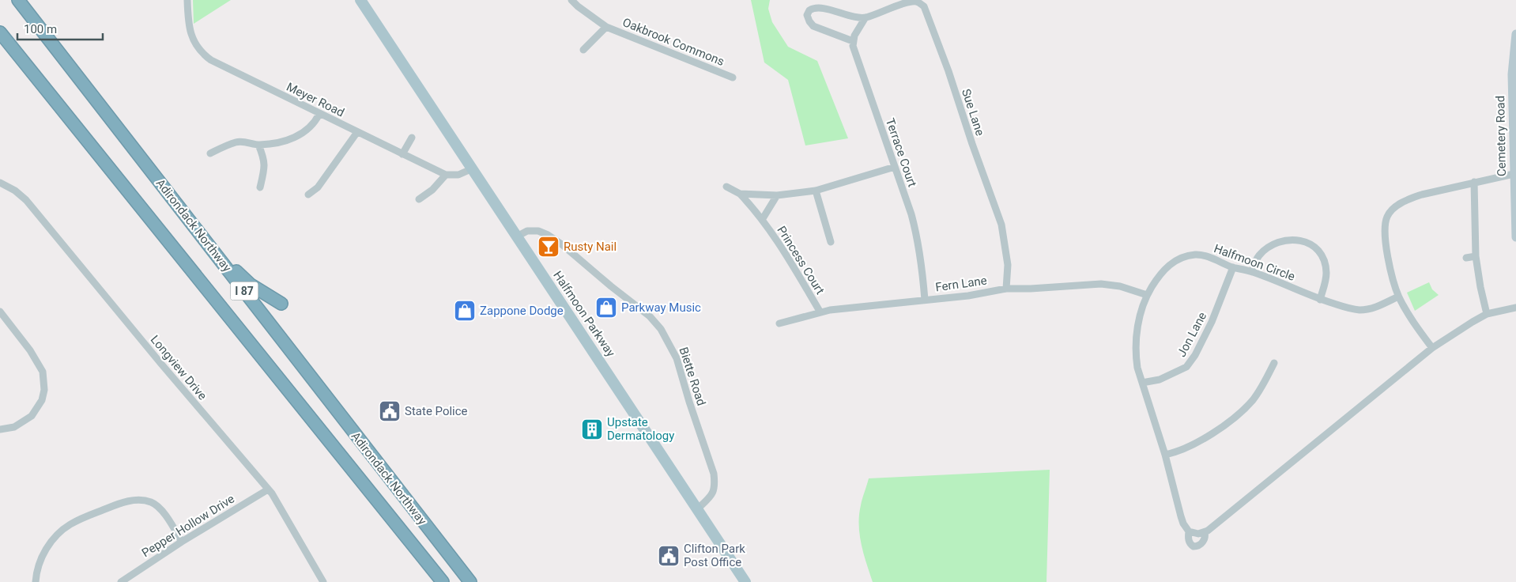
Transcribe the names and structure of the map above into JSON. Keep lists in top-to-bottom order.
{
  "streets": {
    "highway": ["Adirondack Northway", "I 87"],
    "main road": ["Halfmoon Parkway"],
    "street": [
      "Oakbrook Commons",
      "Meyer Road",
      "Sue Lane",
      "Cemetery Road",
      "Terrace Court",
      "Princess Court",
      "Halfmoon Circle",
      "Fern Lane",
      "Jon Lane",
      "Longview Drive",
      "Biette Road",
      "Pepper Hollow Drive"
    ]
  },
  "crossings": [
    ["Sue Lane", "Fern Lane"],
    ["Terrace Court", "Princess Court"],
    ["Terrace Court", "Fern Lane"],
    ["Princess Court", "Fern Lane"],
    ["Halfmoon Circle", "Fern Lane"],
    ["Halfmoon Circle", "Jon Lane"],
    ["Halfmoon Parkway", "Biette Road"],
    ["Longview Drive", "Pepper Hollow Drive"]
  ],
  "places": {
    "bar": ["Rusty Nail"],
    "shop": ["Parkway Music", "Zappone Dodge"],
    "public building": ["State Police", "Clifton Park Post Office"],
    "building": ["Upstate Dermatology"]
  },
  "scale_bar": "100 m"
}
